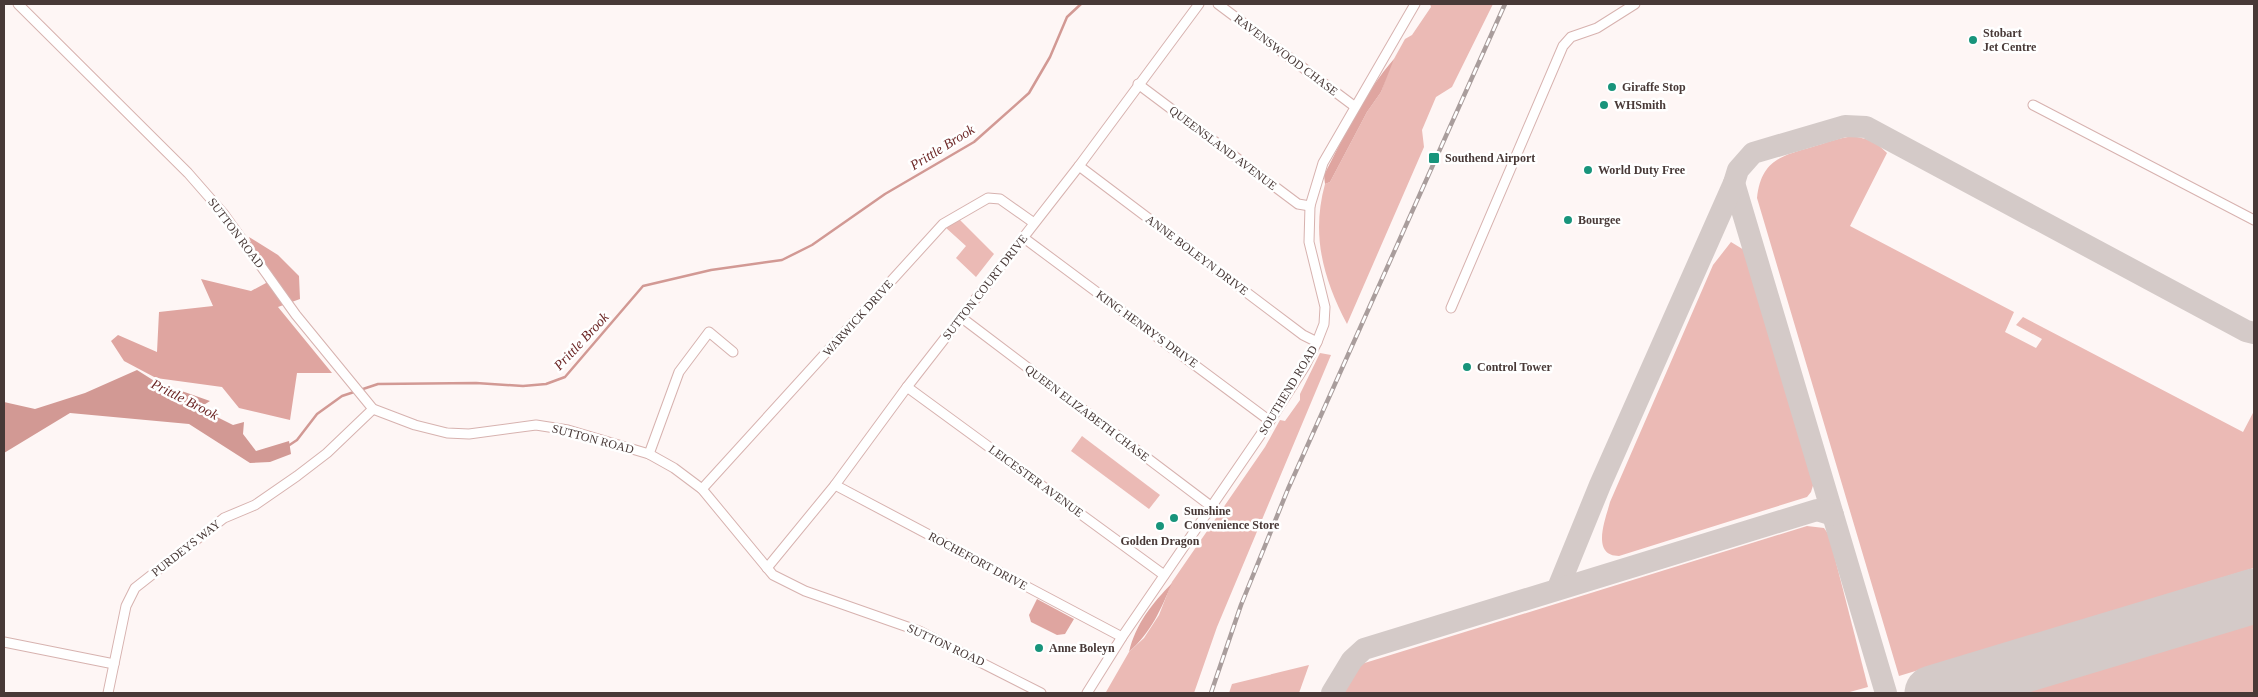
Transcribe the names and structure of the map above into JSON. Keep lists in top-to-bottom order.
{
  "streets": {
    "street": [
      "RAVENSWOOD CHASE",
      "QUEENSLAND AVENUE",
      "SUTTON ROAD",
      "ANNE BOLEYN DRIVE",
      "SUTTON COURT DRIVE",
      "WARWICK DRIVE",
      "KING HENRY'S DRIVE",
      "SOUTHEND ROAD",
      "QUEEN ELIZABETH CHASE",
      "LEICESTER AVENUE",
      "PURDEYS WAY",
      "ROCHEFORT DRIVE"
    ]
  },
  "crossings": [
    ["RAVENSWOOD CHASE", "SOUTHEND ROAD"],
    ["QUEENSLAND AVENUE", "SUTTON COURT DRIVE"],
    ["QUEENSLAND AVENUE", "SOUTHEND ROAD"],
    ["SUTTON ROAD", "SUTTON COURT DRIVE"],
    ["SUTTON ROAD", "WARWICK DRIVE"],
    ["SUTTON ROAD", "PURDEYS WAY"],
    ["ANNE BOLEYN DRIVE", "SUTTON COURT DRIVE"],
    ["ANNE BOLEYN DRIVE", "SOUTHEND ROAD"],
    ["SUTTON COURT DRIVE", "WARWICK DRIVE"],
    ["SUTTON COURT DRIVE", "KING HENRY'S DRIVE"],
    ["SUTTON COURT DRIVE", "QUEEN ELIZABETH CHASE"],
    ["SUTTON COURT DRIVE", "LEICESTER AVENUE"],
    ["SUTTON COURT DRIVE", "ROCHEFORT DRIVE"],
    ["KING HENRY'S DRIVE", "SOUTHEND ROAD"],
    ["SOUTHEND ROAD", "QUEEN ELIZABETH CHASE"],
    ["SOUTHEND ROAD", "LEICESTER AVENUE"],
    ["SOUTHEND ROAD", "ROCHEFORT DRIVE"]
  ],
  "water": ["Prittle Brook"],
  "places": {
    "other": [
      "Stobart Jet Centre",
      "Giraffe Stop",
      "WHSmith",
      "World Duty Free",
      "Bourgee",
      "Control Tower",
      "Sunshine Convenience Store",
      "Golden Dragon",
      "Anne Boleyn"
    ],
    "transit": ["Southend Airport"]
  }
}
